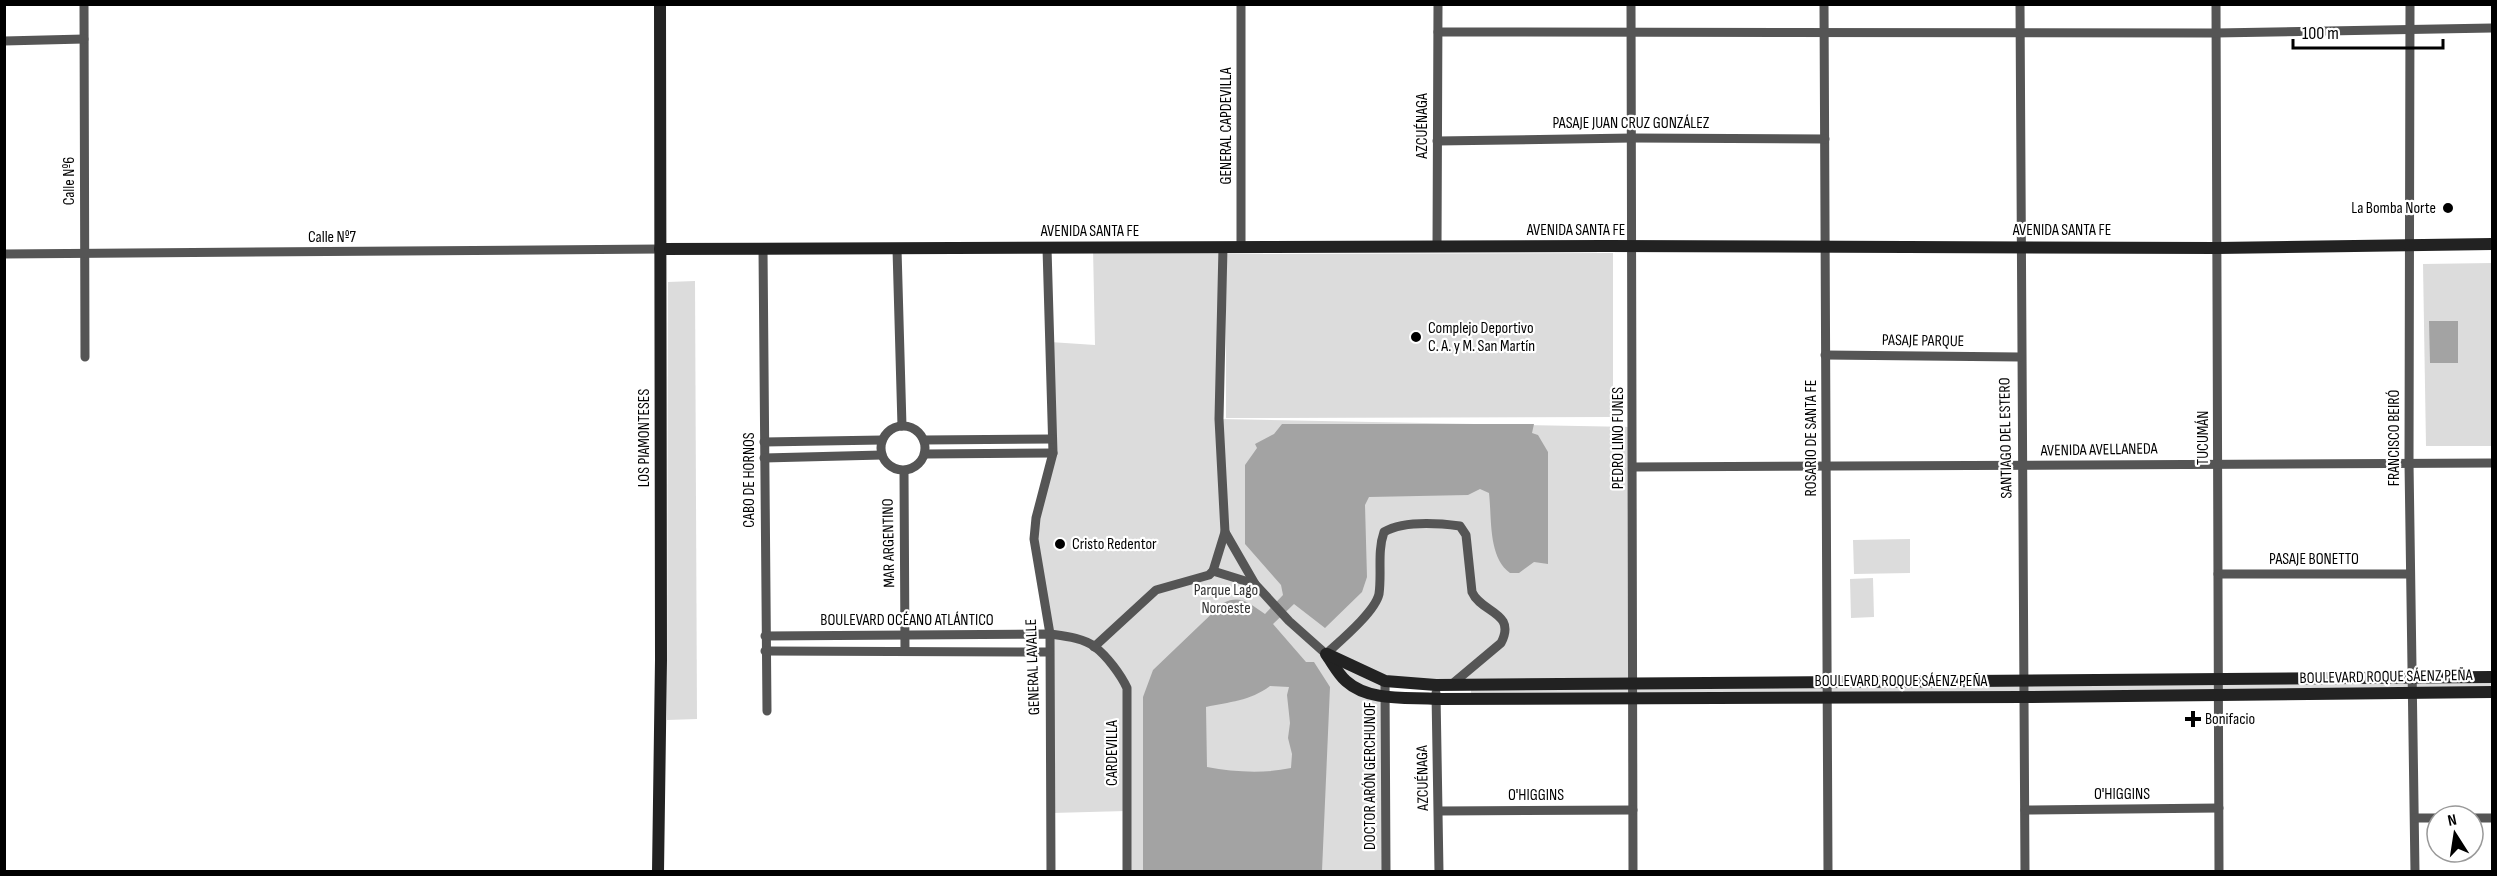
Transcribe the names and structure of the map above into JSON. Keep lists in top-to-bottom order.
{
  "streets": {
    "street": [
      "PASAJE JUAN CRUZ GONZÁLEZ",
      "GENERAL CAPDEVILLA",
      "AZCUÉNAGA",
      "Calle Nº6",
      "AVENIDA SANTA FE",
      "Calle Nº7",
      "PASAJE PARQUE",
      "LOS PIAMONTESES",
      "PEDRO LINO FUNES",
      "ROSARIO DE SANTA FE",
      "SANTIAGO DEL ESTERO",
      "TUCUMÁN",
      "FRANCISCO BEIRÓ",
      "AVENIDA AVELLANEDA",
      "CABO DE HORNOS",
      "MAR ARGENTINO",
      "PASAJE BONETTO",
      "BOULEVARD OCÉANO ATLÁNTICO",
      "GENERAL LAVALLE",
      "BOULEVARD ROQUE SÁENZ PEÑA",
      "CARDEVILLA",
      "DOCTOR ARÓN GERCHUNOF",
      "O'HIGGINS"
    ]
  },
  "crossings": [
    ["PASAJE JUAN CRUZ GONZÁLEZ", "AZCUÉNAGA"],
    ["PASAJE JUAN CRUZ GONZÁLEZ", "PEDRO LINO FUNES"],
    ["PASAJE JUAN CRUZ GONZÁLEZ", "ROSARIO DE SANTA FE"],
    ["GENERAL CAPDEVILLA", "AVENIDA SANTA FE"],
    ["AZCUÉNAGA", "AVENIDA SANTA FE"],
    ["AZCUÉNAGA", "BOULEVARD ROQUE SÁENZ PEÑA"],
    ["AZCUÉNAGA", "O'HIGGINS"],
    ["Calle Nº6", "Calle Nº7"],
    ["AVENIDA SANTA FE", "Calle Nº7"],
    ["AVENIDA SANTA FE", "LOS PIAMONTESES"],
    ["AVENIDA SANTA FE", "PEDRO LINO FUNES"],
    ["AVENIDA SANTA FE", "ROSARIO DE SANTA FE"],
    ["AVENIDA SANTA FE", "SANTIAGO DEL ESTERO"],
    ["AVENIDA SANTA FE", "TUCUMÁN"],
    ["AVENIDA SANTA FE", "FRANCISCO BEIRÓ"],
    ["AVENIDA SANTA FE", "CABO DE HORNOS"],
    ["AVENIDA SANTA FE", "GENERAL LAVALLE"],
    ["Calle Nº7", "LOS PIAMONTESES"],
    ["PASAJE PARQUE", "ROSARIO DE SANTA FE"],
    ["PASAJE PARQUE", "SANTIAGO DEL ESTERO"],
    ["PEDRO LINO FUNES", "AVENIDA AVELLANEDA"],
    ["PEDRO LINO FUNES", "BOULEVARD ROQUE SÁENZ PEÑA"],
    ["PEDRO LINO FUNES", "O'HIGGINS"],
    ["ROSARIO DE SANTA FE", "AVENIDA AVELLANEDA"],
    ["ROSARIO DE SANTA FE", "BOULEVARD ROQUE SÁENZ PEÑA"],
    ["SANTIAGO DEL ESTERO", "AVENIDA AVELLANEDA"],
    ["SANTIAGO DEL ESTERO", "BOULEVARD ROQUE SÁENZ PEÑA"],
    ["SANTIAGO DEL ESTERO", "O'HIGGINS"],
    ["TUCUMÁN", "AVENIDA AVELLANEDA"],
    ["TUCUMÁN", "PASAJE BONETTO"],
    ["TUCUMÁN", "BOULEVARD ROQUE SÁENZ PEÑA"],
    ["TUCUMÁN", "O'HIGGINS"],
    ["FRANCISCO BEIRÓ", "AVENIDA AVELLANEDA"],
    ["FRANCISCO BEIRÓ", "PASAJE BONETTO"],
    ["FRANCISCO BEIRÓ", "BOULEVARD ROQUE SÁENZ PEÑA"],
    ["CABO DE HORNOS", "BOULEVARD OCÉANO ATLÁNTICO"],
    ["MAR ARGENTINO", "BOULEVARD OCÉANO ATLÁNTICO"],
    ["BOULEVARD OCÉANO ATLÁNTICO", "GENERAL LAVALLE"],
    ["BOULEVARD OCÉANO ATLÁNTICO", "CARDEVILLA"],
    ["BOULEVARD ROQUE SÁENZ PEÑA", "DOCTOR ARÓN GERCHUNOF"]
  ],
  "parks": ["Parque Lago Noroeste"],
  "places": {
    "other": ["La Bomba Norte", "Complejo Deportivo C. A. y M. San Martín", "Cristo Redentor"],
    "health": ["Bonifacio"]
  },
  "scale_bar": "100 m",
  "north": "top"
}
